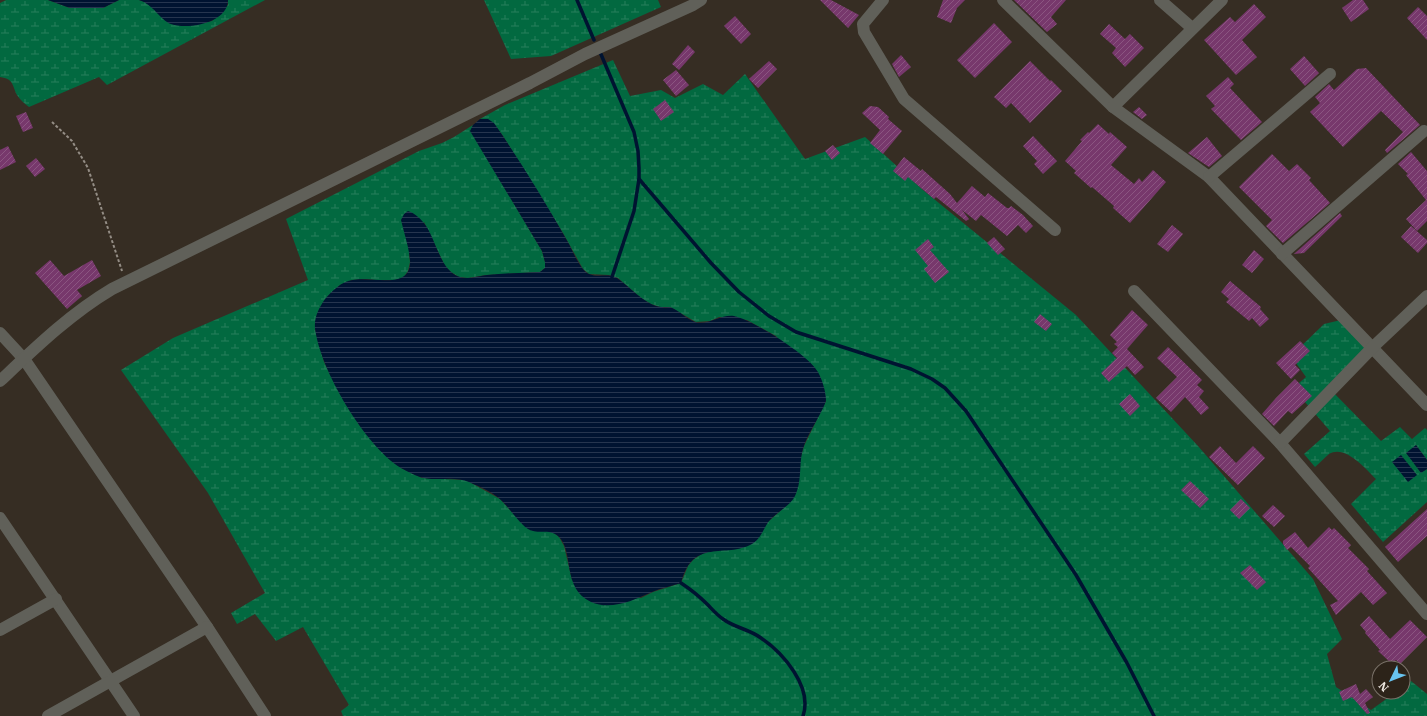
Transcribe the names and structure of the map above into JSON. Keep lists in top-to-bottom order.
{
  "north": "bottom left"
}
